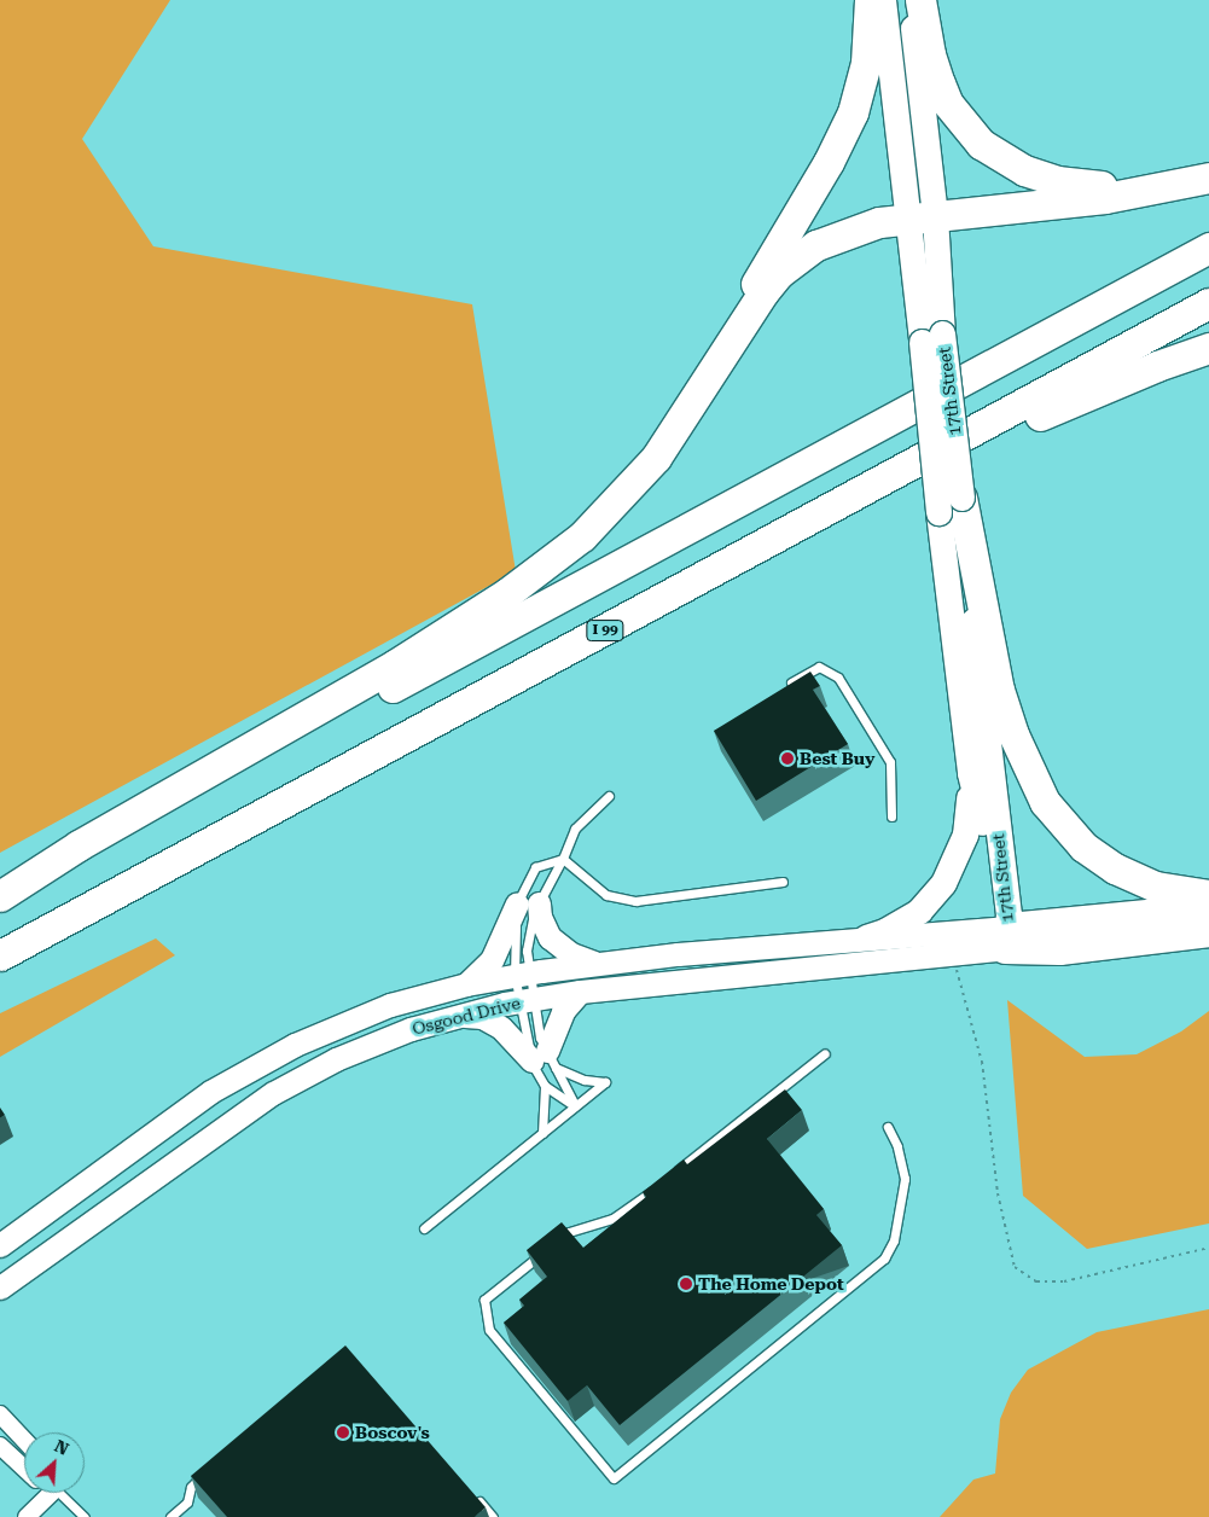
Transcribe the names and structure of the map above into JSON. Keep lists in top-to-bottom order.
{
  "streets": {
    "highway": ["I 99"],
    "main road": ["17th Street", "Osgood Drive"]
  },
  "crossings": [
    ["17th Street", "Osgood Drive"]
  ],
  "places": ["Best Buy", "The Home Depot", "Boscov's"],
  "north": "top right"
}
